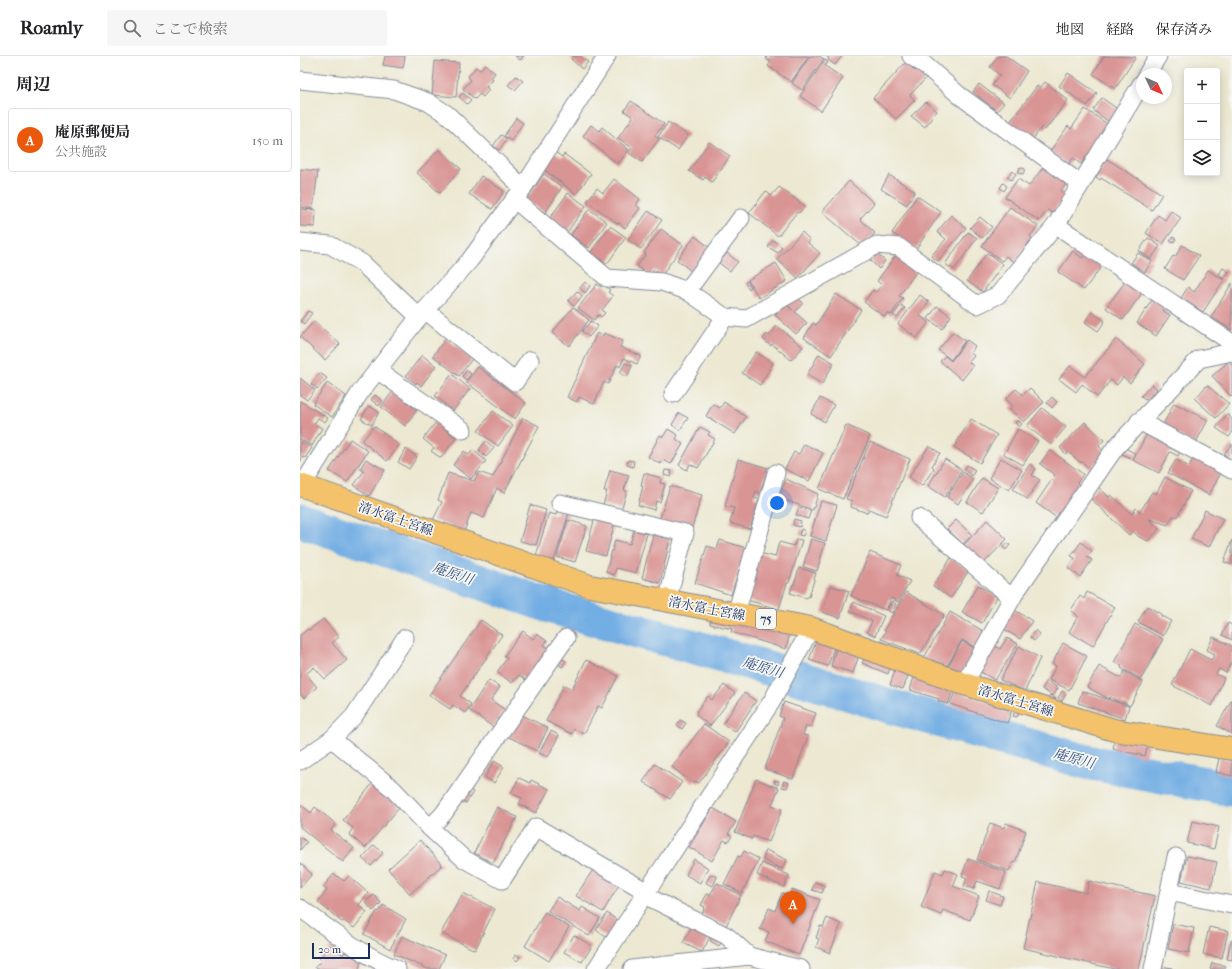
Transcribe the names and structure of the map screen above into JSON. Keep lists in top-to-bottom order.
{
  "streets": {
    "main road": ["清水富士宮線", "75"]
  },
  "water": ["庵原川"],
  "scale_bar": "20 m",
  "north": "bottom right",
  "page": {
    "header": "Roamly",
    "search": "ここで検索",
    "nav": ["地図", "経路", "保存済み"],
    "heading": "周辺",
    "map_buttons": ["+", "−"],
    "list": [
      {
        "mark": "A",
        "name": "庵原郵便局",
        "note": "公共施設",
        "value": "150 m"
      }
    ],
    "pins": "A",
    "scale": "20 m"
  }
}
